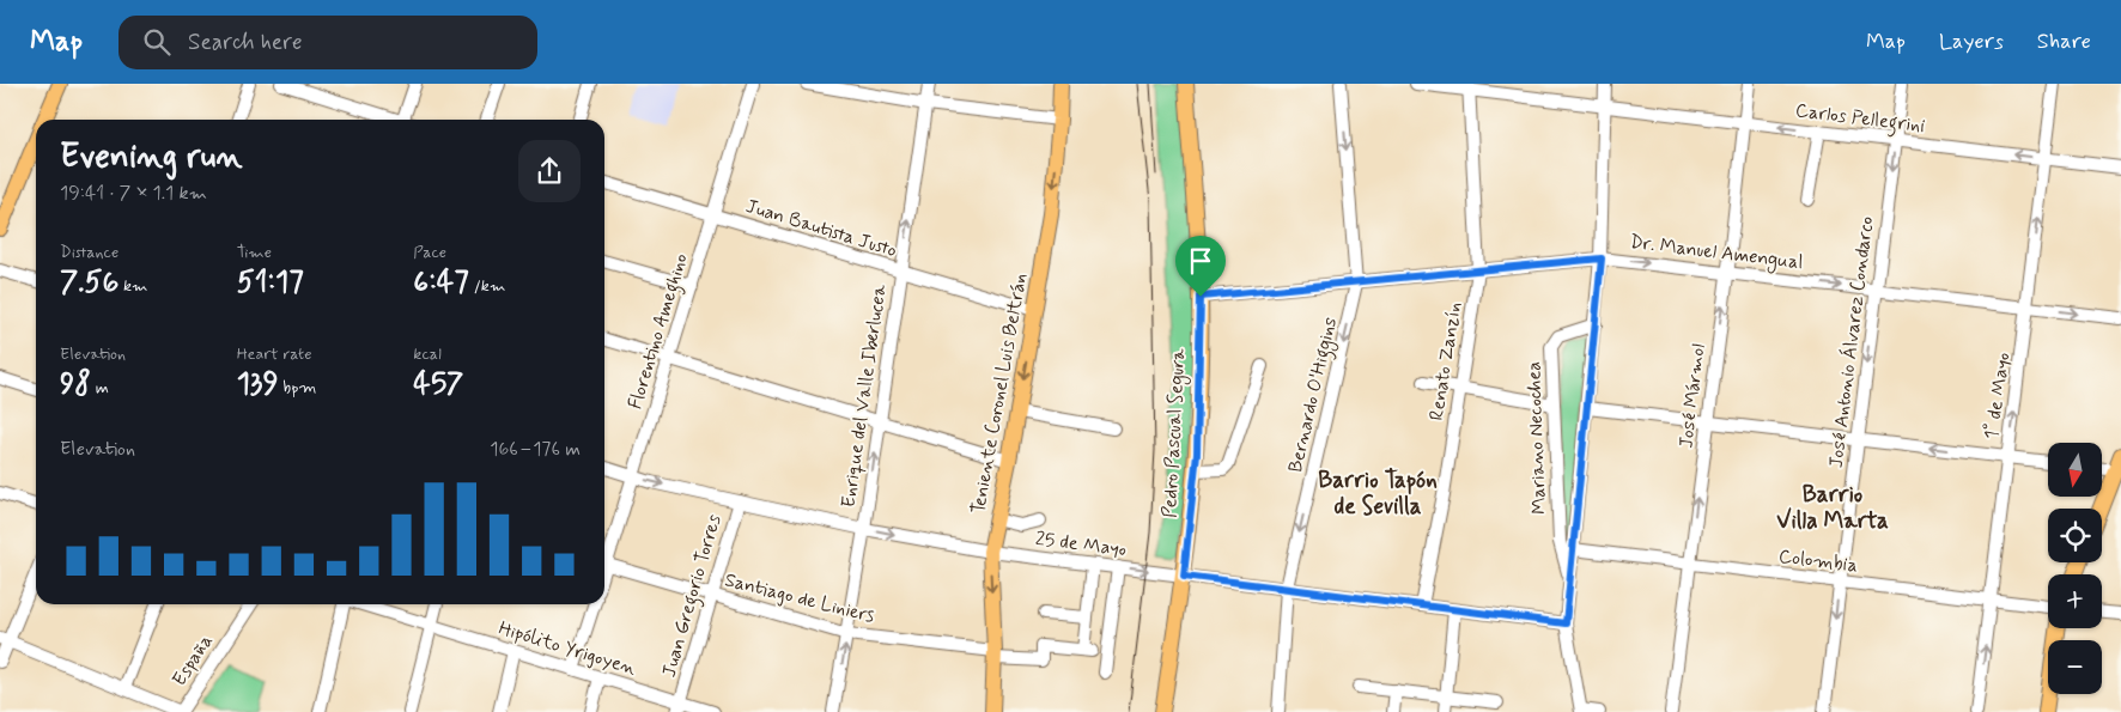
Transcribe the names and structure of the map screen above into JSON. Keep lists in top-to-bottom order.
{
  "streets": {
    "main road": ["Teniente Coronel Luis Beltrán", "Pedro Pascual Segura"],
    "street": [
      "Carlos Pellegrini",
      "Juan Bautista Justo",
      "Dr. Manuel Amengual",
      "Florentino Ameghino",
      "José Antonio Álvarez Condarco",
      "Renato Zanzín",
      "Bernardo O'Higgins",
      "Enrique del Valle Iberlucea",
      "José Mármol",
      "1° de Mayo",
      "Mariano Necochea",
      "25 de Mayo",
      "Colombia",
      "Juan Gregorio Torres",
      "Santiago de Liniers",
      "Hipólito Yrigoyen",
      "España"
    ]
  },
  "crossings": [
    ["Carlos Pellegrini", "José Antonio Álvarez Condarco"],
    ["Carlos Pellegrini", "Renato Zanzín"],
    ["Carlos Pellegrini", "José Mármol"],
    ["Carlos Pellegrini", "1° de Mayo"],
    ["Carlos Pellegrini", "Mariano Necochea"],
    ["Juan Bautista Justo", "Florentino Ameghino"],
    ["Juan Bautista Justo", "Teniente Coronel Luis Beltrán"],
    ["Juan Bautista Justo", "Enrique del Valle Iberlucea"],
    ["Dr. Manuel Amengual", "José Antonio Álvarez Condarco"],
    ["Dr. Manuel Amengual", "Renato Zanzín"],
    ["Dr. Manuel Amengual", "Bernardo O'Higgins"],
    ["Dr. Manuel Amengual", "José Mármol"],
    ["Dr. Manuel Amengual", "1° de Mayo"],
    ["Dr. Manuel Amengual", "Pedro Pascual Segura"],
    ["Dr. Manuel Amengual", "Mariano Necochea"],
    ["Florentino Ameghino", "25 de Mayo"],
    ["José Antonio Álvarez Condarco", "Colombia"],
    ["Renato Zanzín", "25 de Mayo"],
    ["Teniente Coronel Luis Beltrán", "25 de Mayo"],
    ["Teniente Coronel Luis Beltrán", "Santiago de Liniers"],
    ["Bernardo O'Higgins", "25 de Mayo"],
    ["Enrique del Valle Iberlucea", "25 de Mayo"],
    ["Enrique del Valle Iberlucea", "Santiago de Liniers"],
    ["José Mármol", "Colombia"],
    ["1° de Mayo", "Colombia"],
    ["Pedro Pascual Segura", "25 de Mayo"],
    ["Mariano Necochea", "25 de Mayo"],
    ["Mariano Necochea", "Colombia"],
    ["25 de Mayo", "Juan Gregorio Torres"],
    ["Juan Gregorio Torres", "Santiago de Liniers"],
    ["Juan Gregorio Torres", "Hipólito Yrigoyen"]
  ],
  "one_way": [
    "Dr. Manuel Amengual",
    "José Antonio Álvarez Condarco",
    "Teniente Coronel Luis Beltrán",
    "Bernardo O'Higgins",
    "Enrique del Valle Iberlucea",
    "José Mármol",
    "1° de Mayo"
  ],
  "districts": ["Barrio Tapón de Sevilla", "Barrio Villa Marta"],
  "north": "bottom",
  "page": {
    "header": "Map",
    "search": "Search here",
    "nav": ["Map", "Layers", "Share"],
    "heading": ["Evening run", "19:41 · 7 × 1.1 km"],
    "stats": [
      ["Distance", "7.56 km"],
      ["Time", "51:17"],
      ["Pace", "6:47 /km"],
      ["Elevation", "98 m"],
      ["Heart rate", "139 bpm"],
      ["kcal", "457"]
    ],
    "chart": ["Elevation", "166–176 m"],
    "map_buttons": ["+", "−"]
  }
}
